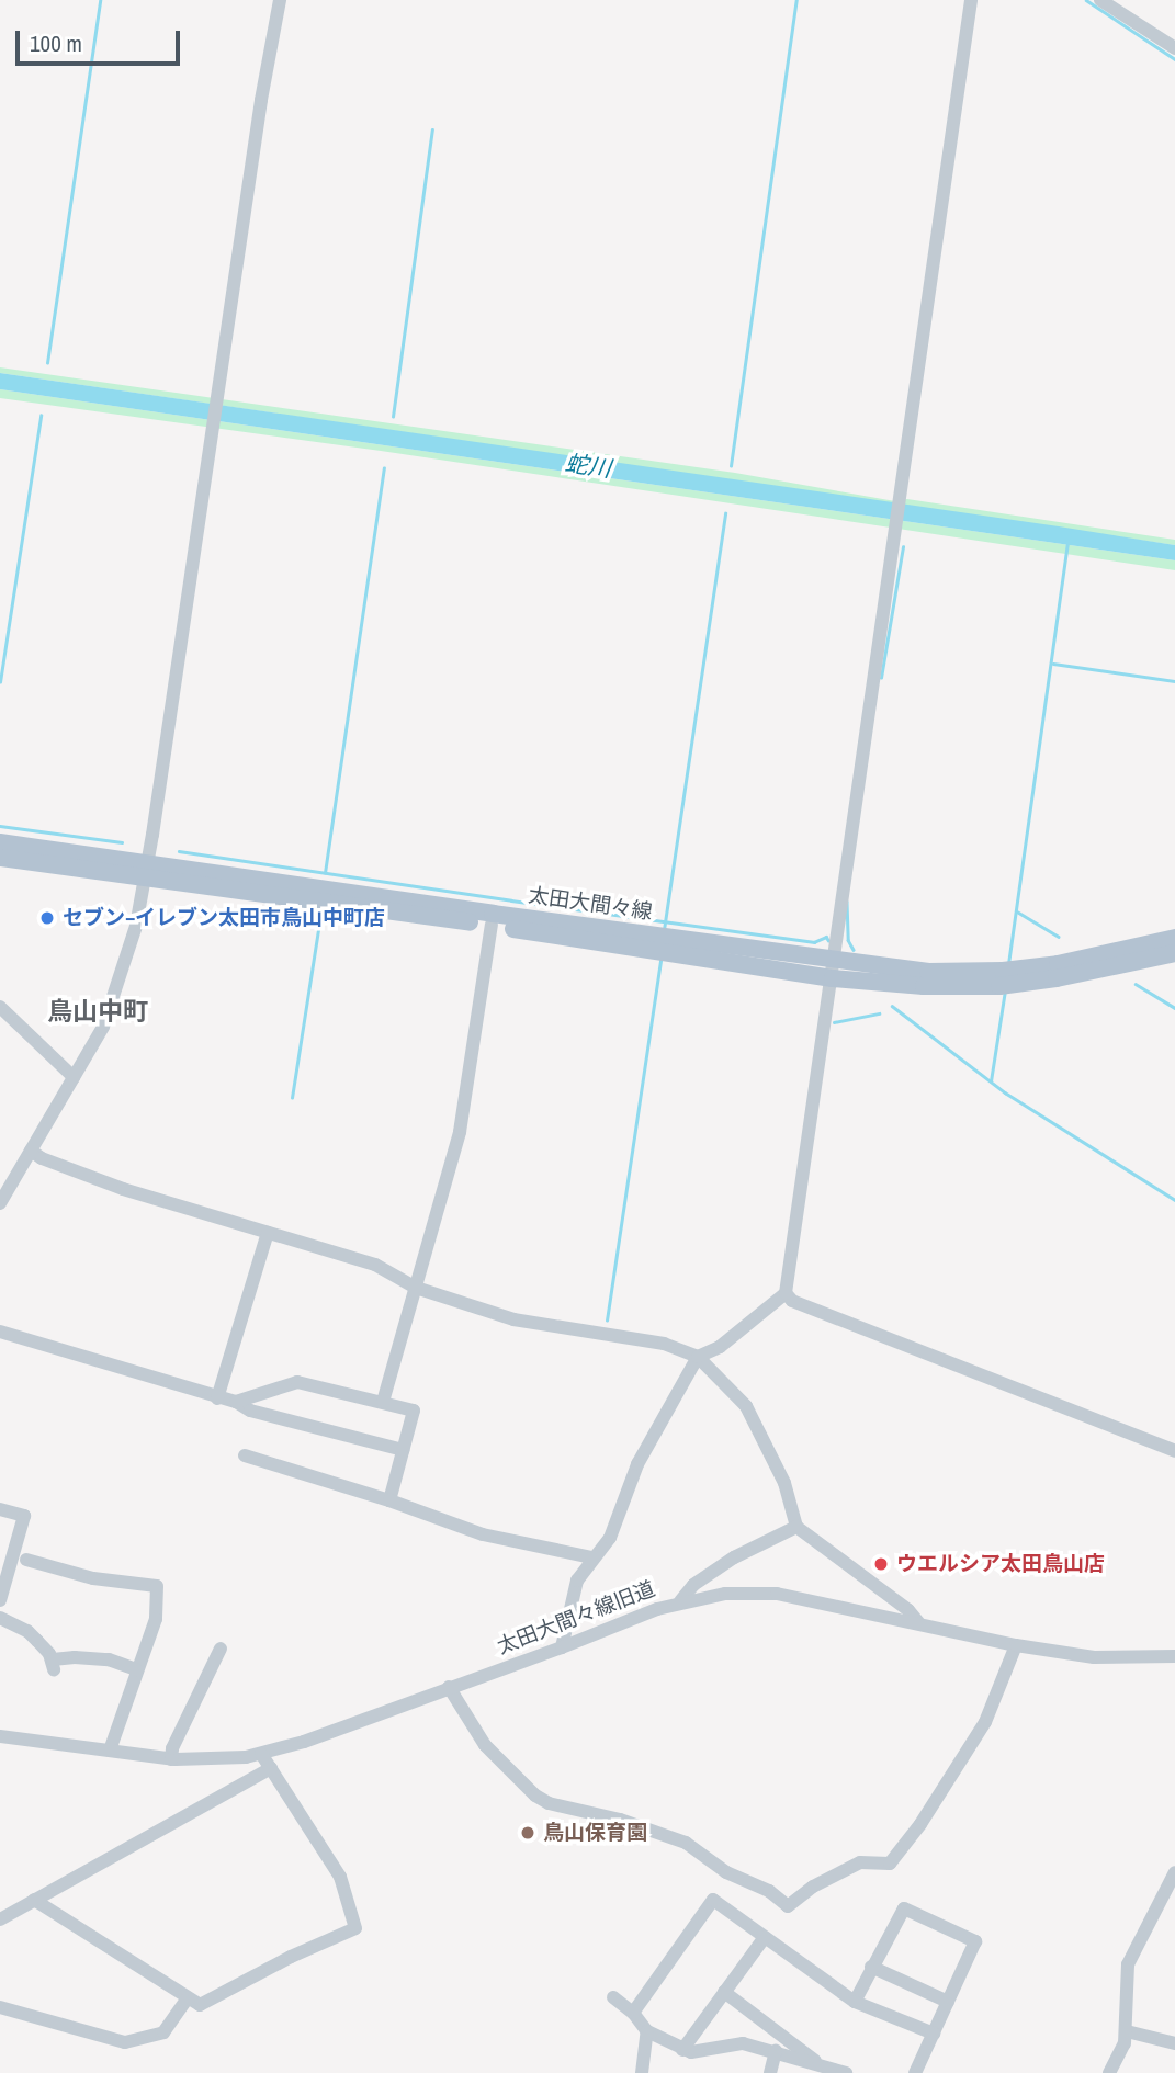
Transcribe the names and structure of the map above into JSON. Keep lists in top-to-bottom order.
{
  "streets": {
    "main road": ["太田大間々線"],
    "street": ["太田大間々線旧道"]
  },
  "districts": ["鳥山中町"],
  "water": ["蛇川"],
  "places": ["セブン−イレブン太田市鳥山中町店", "ウエルシア太田鳥山店", "鳥山保育園"],
  "scale_bar": "100 m"
}
